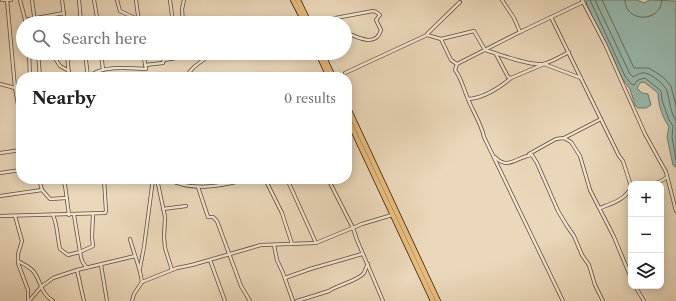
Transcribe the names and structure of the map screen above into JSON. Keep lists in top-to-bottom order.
{
  "page": {
    "search": "Search here",
    "heading": ["Nearby", "0 results"],
    "map_buttons": ["+", "−"]
  }
}
